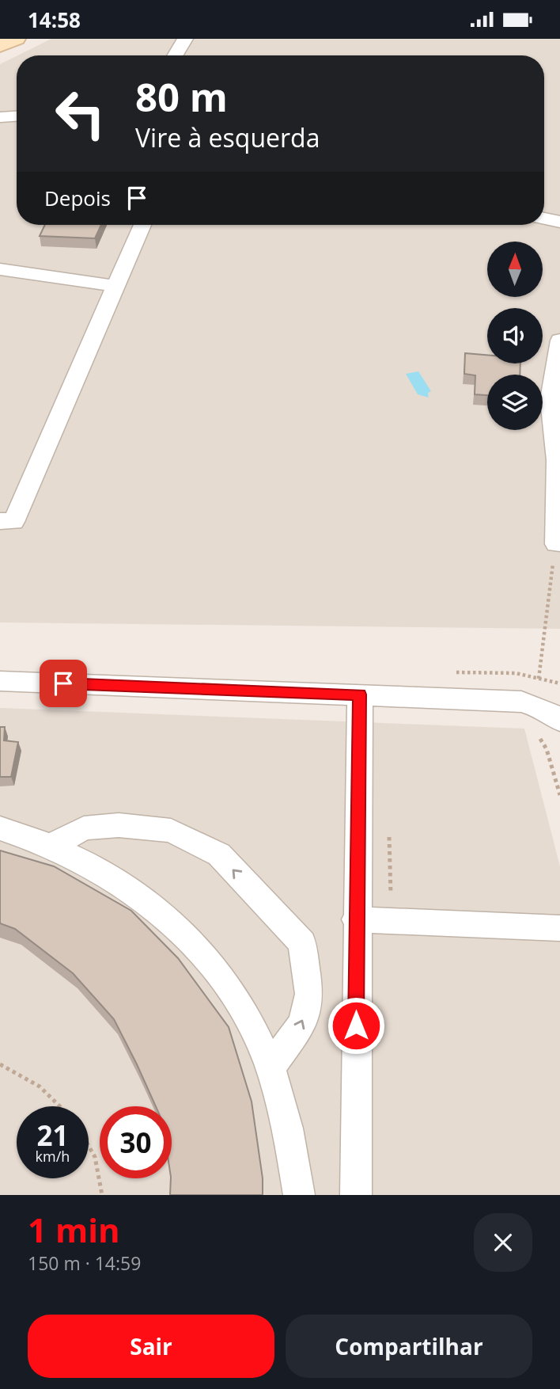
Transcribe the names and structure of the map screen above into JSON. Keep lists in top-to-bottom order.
{
  "north": "top",
  "page": {
    "status": "14:58",
    "turn": ["80 m", "Vire à esquerda"],
    "then": "Depois",
    "speed": "21 km/h",
    "limit": "30",
    "heading": ["1 min", "150 m · 14:59"],
    "buttons": ["Sair", "Compartilhar"]
  }
}
